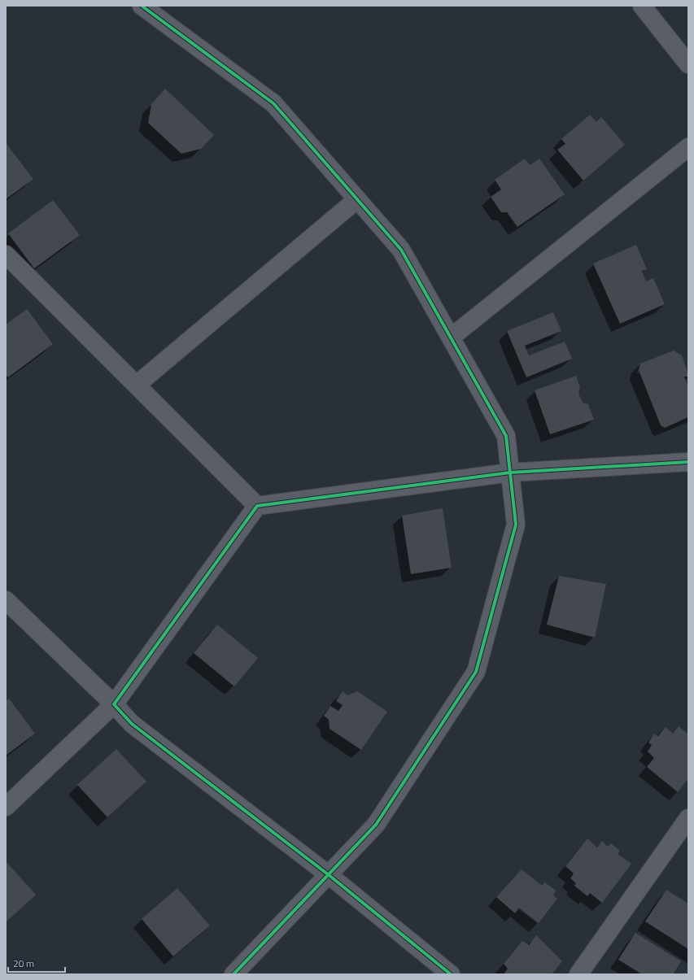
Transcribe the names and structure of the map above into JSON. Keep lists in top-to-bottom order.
{
  "scale_bar": "20 m"
}
